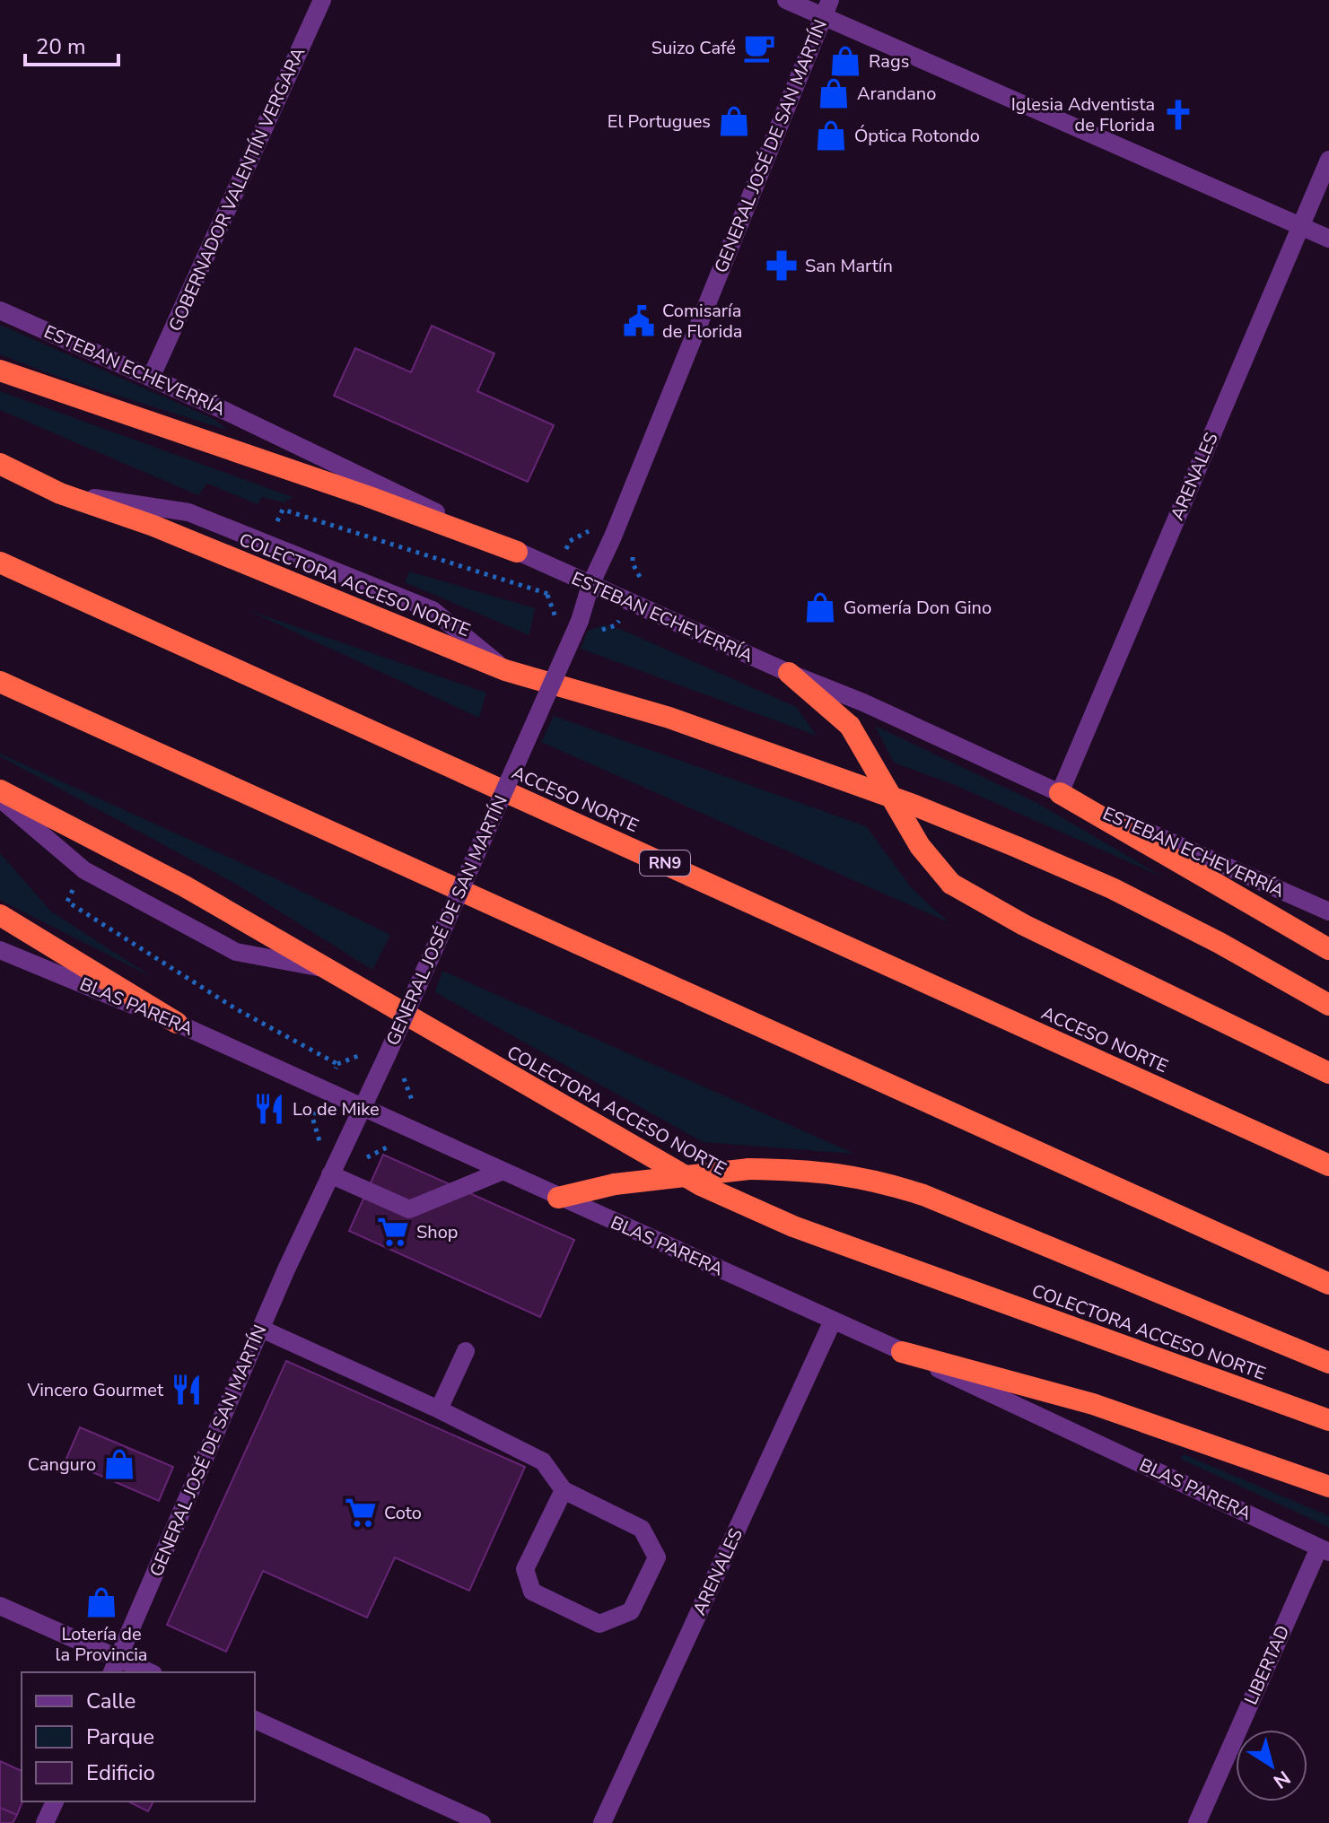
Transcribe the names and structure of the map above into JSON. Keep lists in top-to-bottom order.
{
  "streets": {
    "highway": ["COLECTORA ACCESO NORTE", "ACCESO NORTE", "RN9"],
    "street": [
      "GENERAL JOSÉ DE SAN MARTÍN",
      "GOBERNADOR VALENTÍN VERGARA",
      "ESTEBAN ECHEVERRÍA",
      "ARENALES",
      "BLAS PARERA",
      "LIBERTAD"
    ]
  },
  "crossings": [
    ["GENERAL JOSÉ DE SAN MARTÍN", "ESTEBAN ECHEVERRÍA"],
    ["GENERAL JOSÉ DE SAN MARTÍN", "BLAS PARERA"],
    ["GOBERNADOR VALENTÍN VERGARA", "ESTEBAN ECHEVERRÍA"],
    ["ESTEBAN ECHEVERRÍA", "ARENALES"],
    ["ARENALES", "BLAS PARERA"],
    ["BLAS PARERA", "LIBERTAD"]
  ],
  "places": {
    "cafe": ["Suizo Café"],
    "shop": [
      "Rags",
      "Arandano",
      "El Portugues",
      "Óptica Rotondo",
      "Gomería Don Gino",
      "Canguro",
      "Lotería de la Provincia"
    ],
    "church": ["Iglesia Adventista de Florida"],
    "pharmacy": ["San Martín"],
    "public building": ["Comisaría de Florida"],
    "restaurant": ["Lo de Mike", "Vincero Gourmet"],
    "supermarket": ["Shop", "Coto"]
  },
  "legend": ["Calle", "Parque", "Edificio"],
  "scale_bar": "20 m",
  "north": "bottom right"
}
